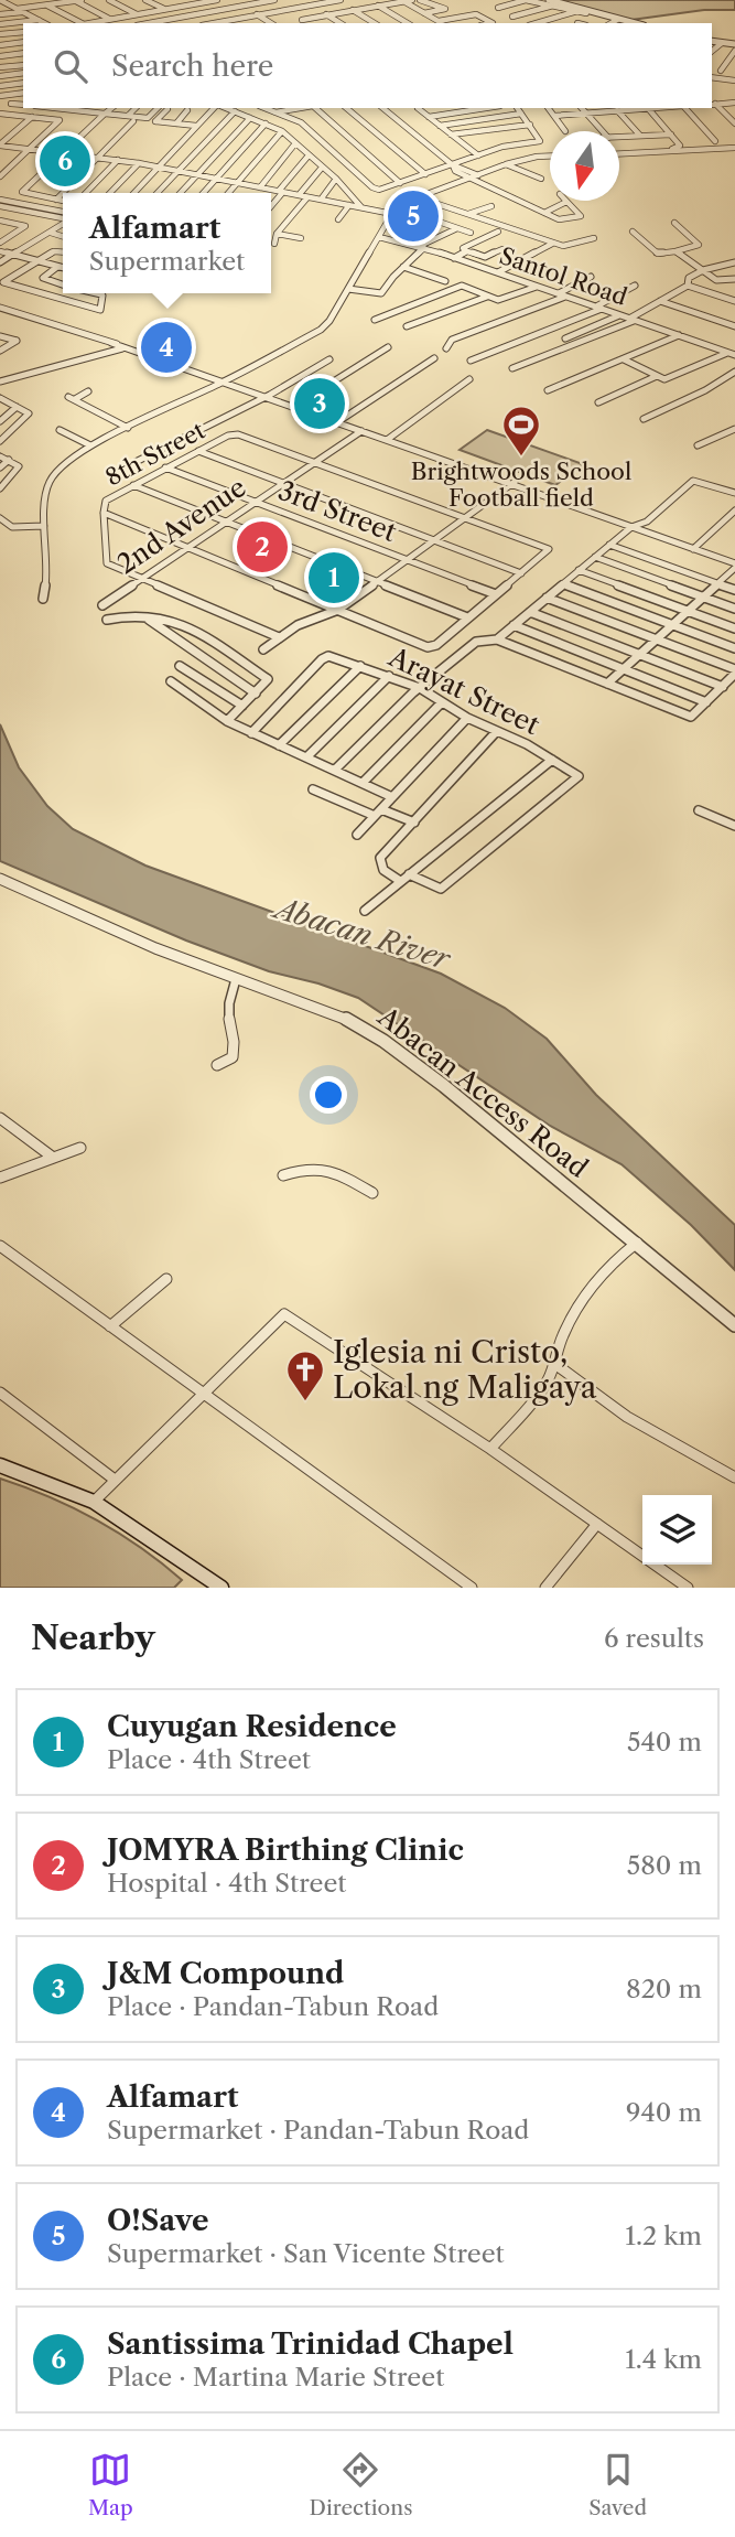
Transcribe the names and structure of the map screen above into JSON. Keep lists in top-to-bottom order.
{
  "streets": {
    "street": [
      "Santol Road",
      "8th Street",
      "3rd Street",
      "2nd Avenue",
      "Arayat Street",
      "Abacan Access Road"
    ]
  },
  "crossings": [
    ["8th Street", "3rd Street"],
    ["8th Street", "2nd Avenue"],
    ["3rd Street", "2nd Avenue"]
  ],
  "water": ["Abacan River"],
  "places": {
    "sports": ["Brightwoods School Football field"],
    "church": ["Iglesia ni Cristo, Lokal ng Maligaya"]
  },
  "north": "bottom",
  "page": {
    "search": "Search here",
    "pins": [
      "6",
      "5",
      "4",
      "3",
      "2",
      "1"
    ],
    "popup": ["Alfamart", "Supermarket"],
    "heading": ["Nearby", "6 results"],
    "list": [
      {
        "mark": "1",
        "name": "Cuyugan Residence",
        "note": "Place · 4th Street",
        "value": "540 m"
      },
      {
        "mark": "2",
        "name": "JOMYRA Birthing Clinic",
        "note": "Hospital · 4th Street",
        "value": "580 m"
      },
      {
        "mark": "3",
        "name": "J&M Compound",
        "note": "Place · Pandan-Tabun Road",
        "value": "820 m"
      },
      {
        "mark": "4",
        "name": "Alfamart",
        "note": "Supermarket · Pandan-Tabun Road",
        "value": "940 m"
      },
      {
        "mark": "5",
        "name": "O!Save",
        "note": "Supermarket · San Vicente Street",
        "value": "1.2 km"
      },
      {
        "mark": "6",
        "name": "Santissima Trinidad Chapel",
        "note": "Place · Martina Marie Street",
        "value": "1.4 km"
      }
    ],
    "nav": ["Map", "Directions", "Saved"]
  }
}
